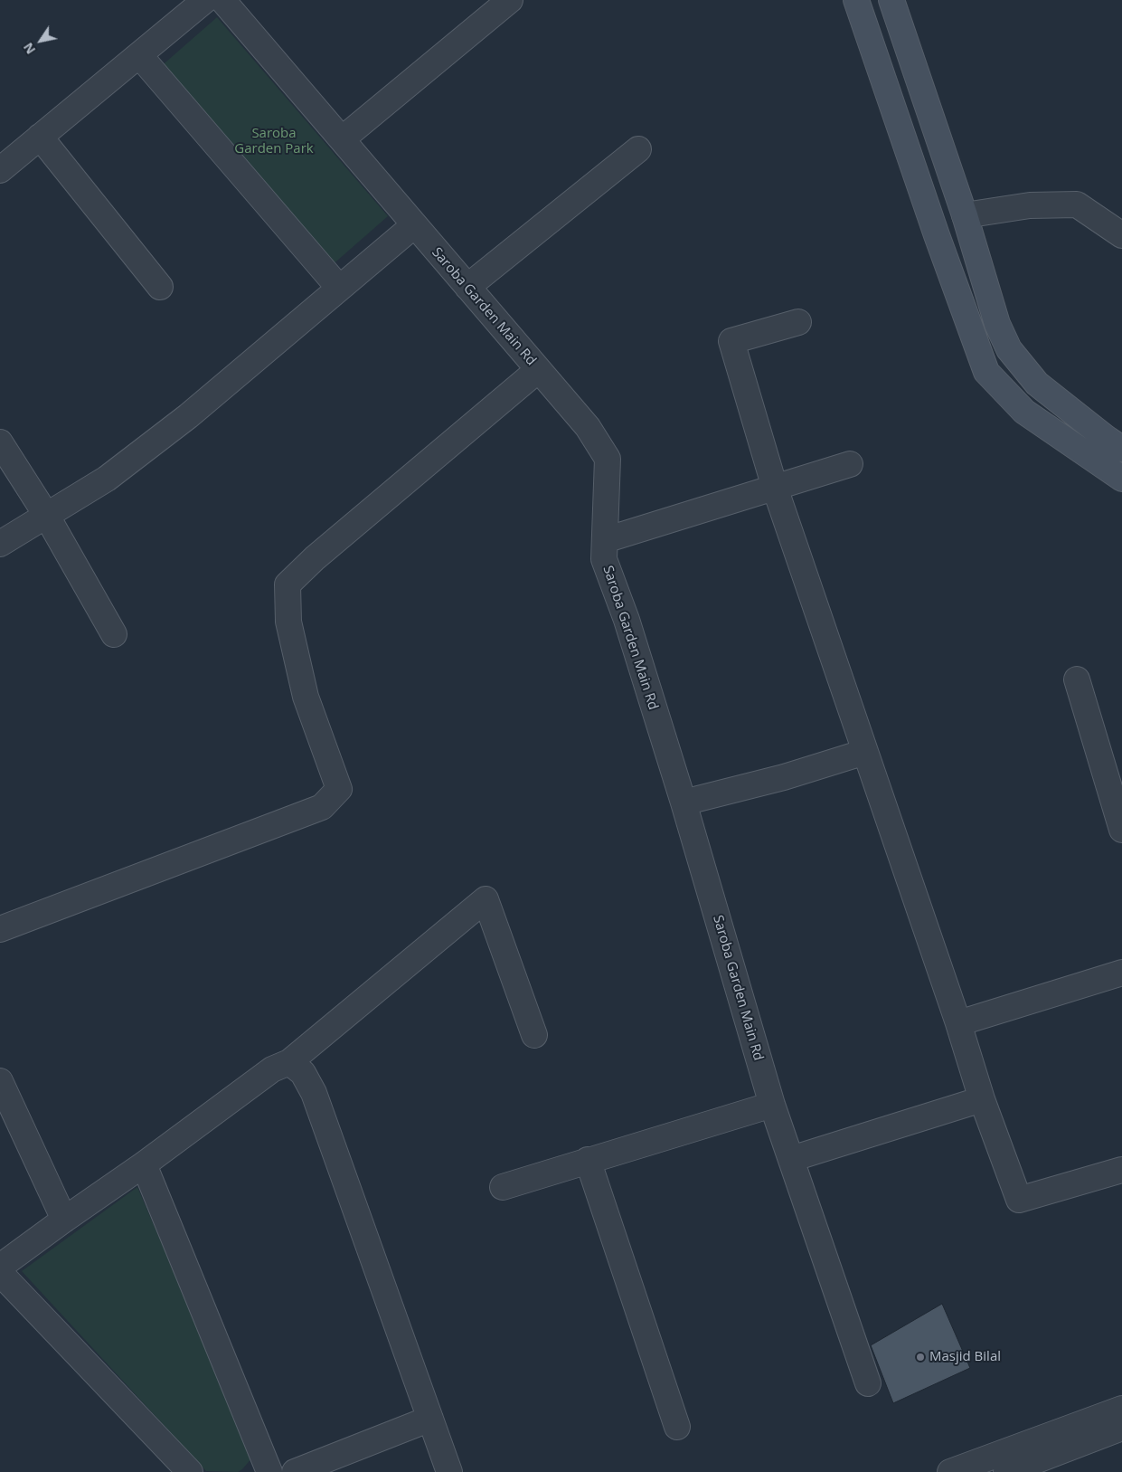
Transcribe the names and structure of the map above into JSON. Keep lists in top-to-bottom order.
{
  "streets": {
    "street": ["Saroba Garden Main Rd"]
  },
  "parks": ["Saroba Garden Park"],
  "places": ["Masjid Bilal"],
  "north": "bottom left"
}
